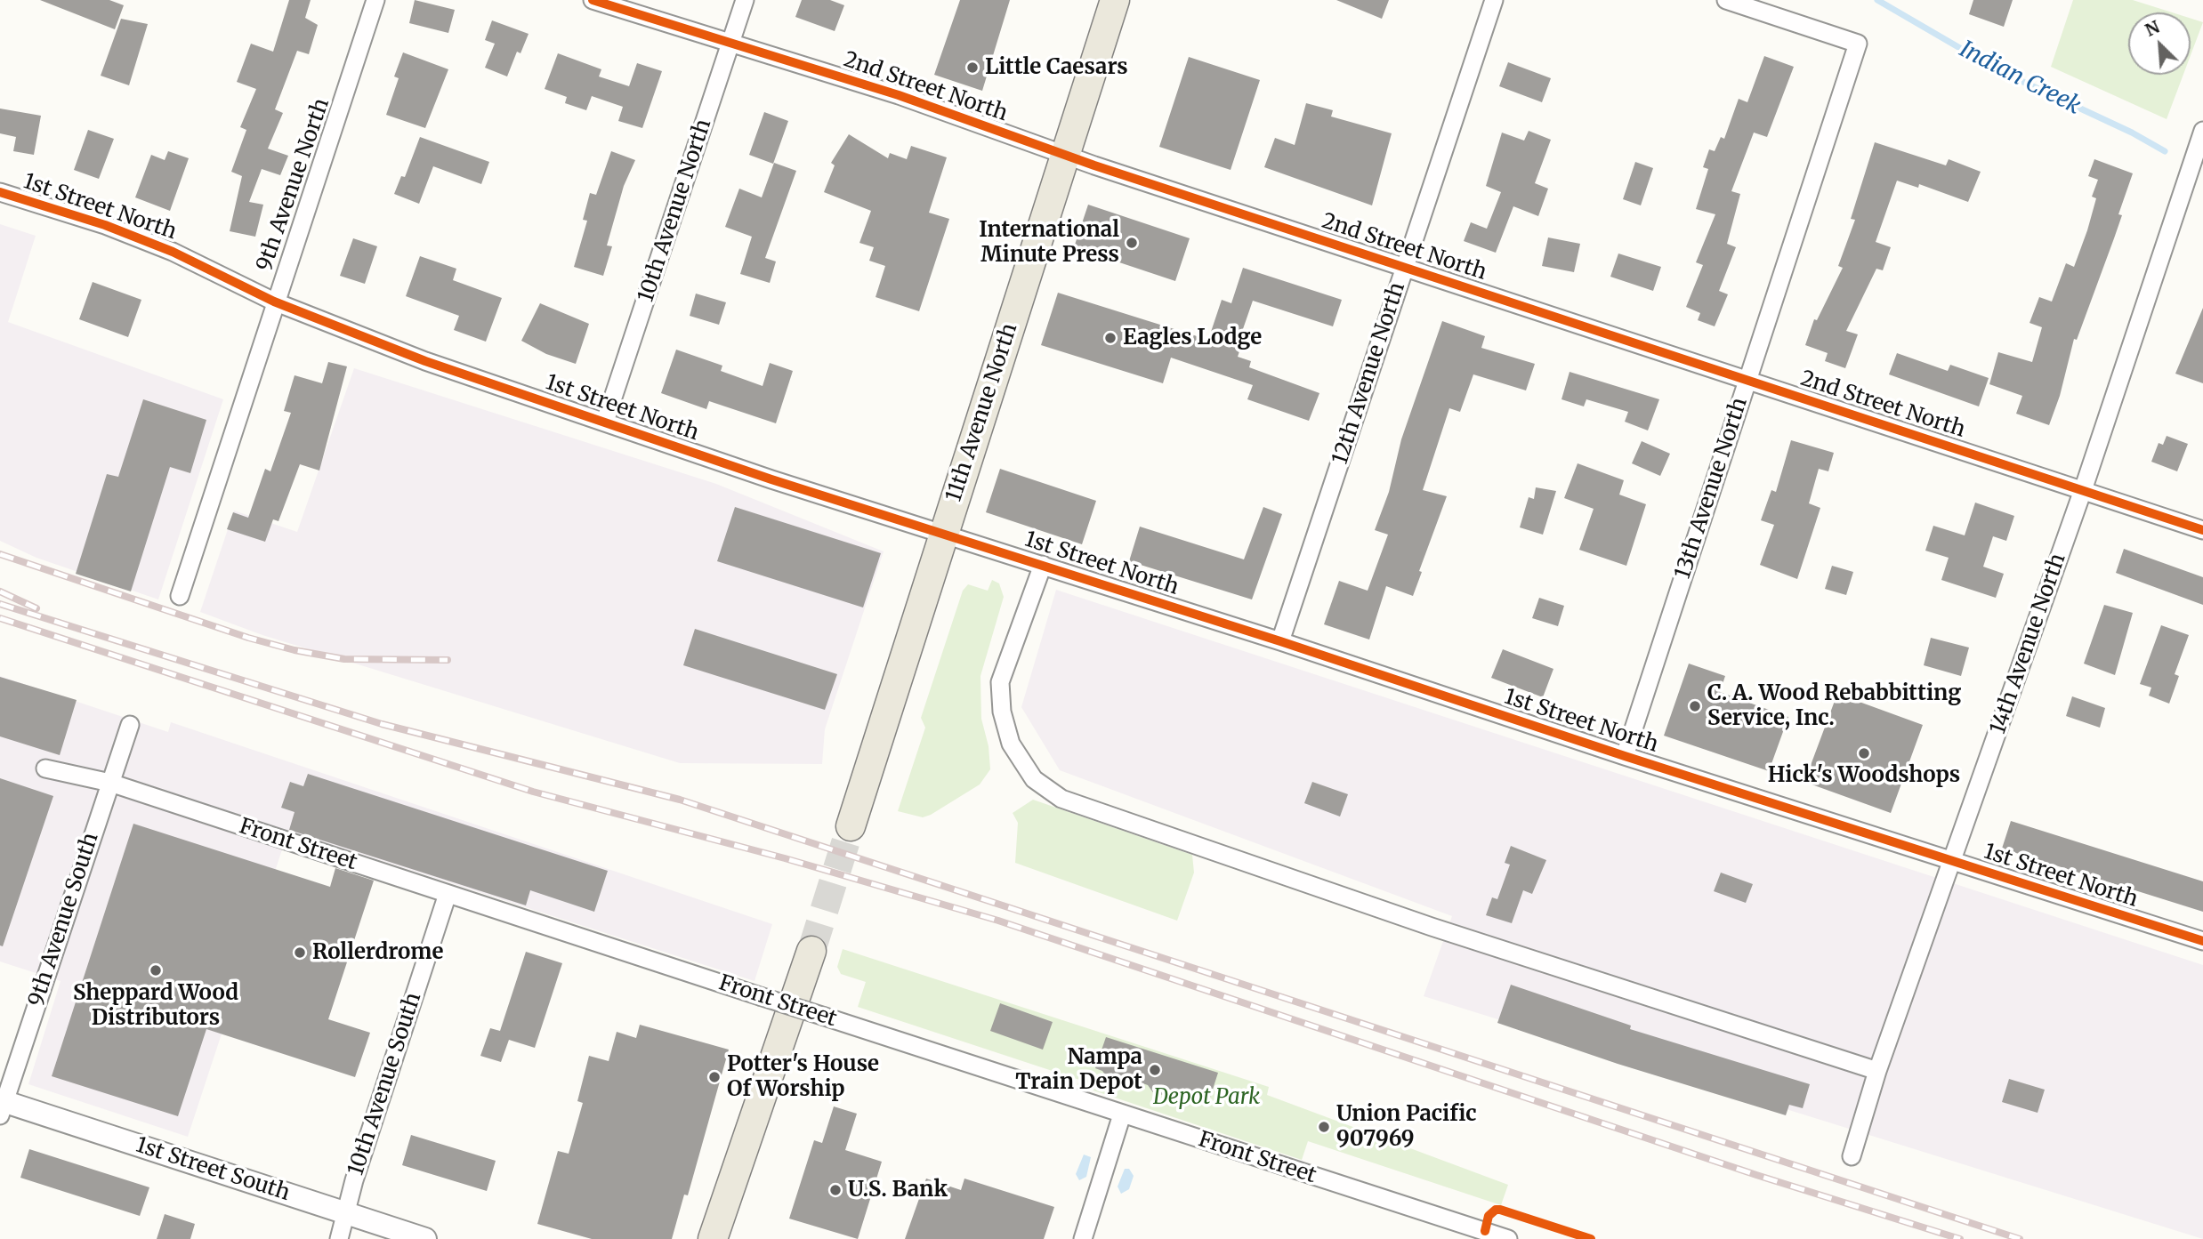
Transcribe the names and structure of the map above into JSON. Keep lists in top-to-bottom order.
{
  "streets": {
    "main road": ["11th Avenue North"],
    "street": [
      "2nd Street North",
      "9th Avenue North",
      "1st Street North",
      "10th Avenue North",
      "12th Avenue North",
      "13th Avenue North",
      "14th Avenue North",
      "Front Street",
      "9th Avenue South",
      "10th Avenue South",
      "1st Street South"
    ]
  },
  "crossings": [
    ["2nd Street North", "10th Avenue North"],
    ["2nd Street North", "12th Avenue North"],
    ["2nd Street North", "11th Avenue North"],
    ["2nd Street North", "13th Avenue North"],
    ["2nd Street North", "14th Avenue North"],
    ["9th Avenue North", "1st Street North"],
    ["1st Street North", "10th Avenue North"],
    ["1st Street North", "12th Avenue North"],
    ["1st Street North", "11th Avenue North"],
    ["1st Street North", "13th Avenue North"],
    ["1st Street North", "14th Avenue North"],
    ["Front Street", "9th Avenue South"],
    ["Front Street", "10th Avenue South"],
    ["9th Avenue South", "1st Street South"],
    ["10th Avenue South", "1st Street South"]
  ],
  "water": ["Indian Creek"],
  "parks": ["Depot Park"],
  "places": [
    "Little Caesars",
    "International Minute Press",
    "Eagles Lodge",
    "C. A. Wood Rebabbitting Service, Inc.",
    "Hick's Woodshops",
    "Rollerdrome",
    "Sheppard Wood Distributors",
    "Nampa Train Depot",
    "Potter's House Of Worship",
    "Union Pacific 907969",
    "U.S. Bank"
  ],
  "north": "top left"
}
